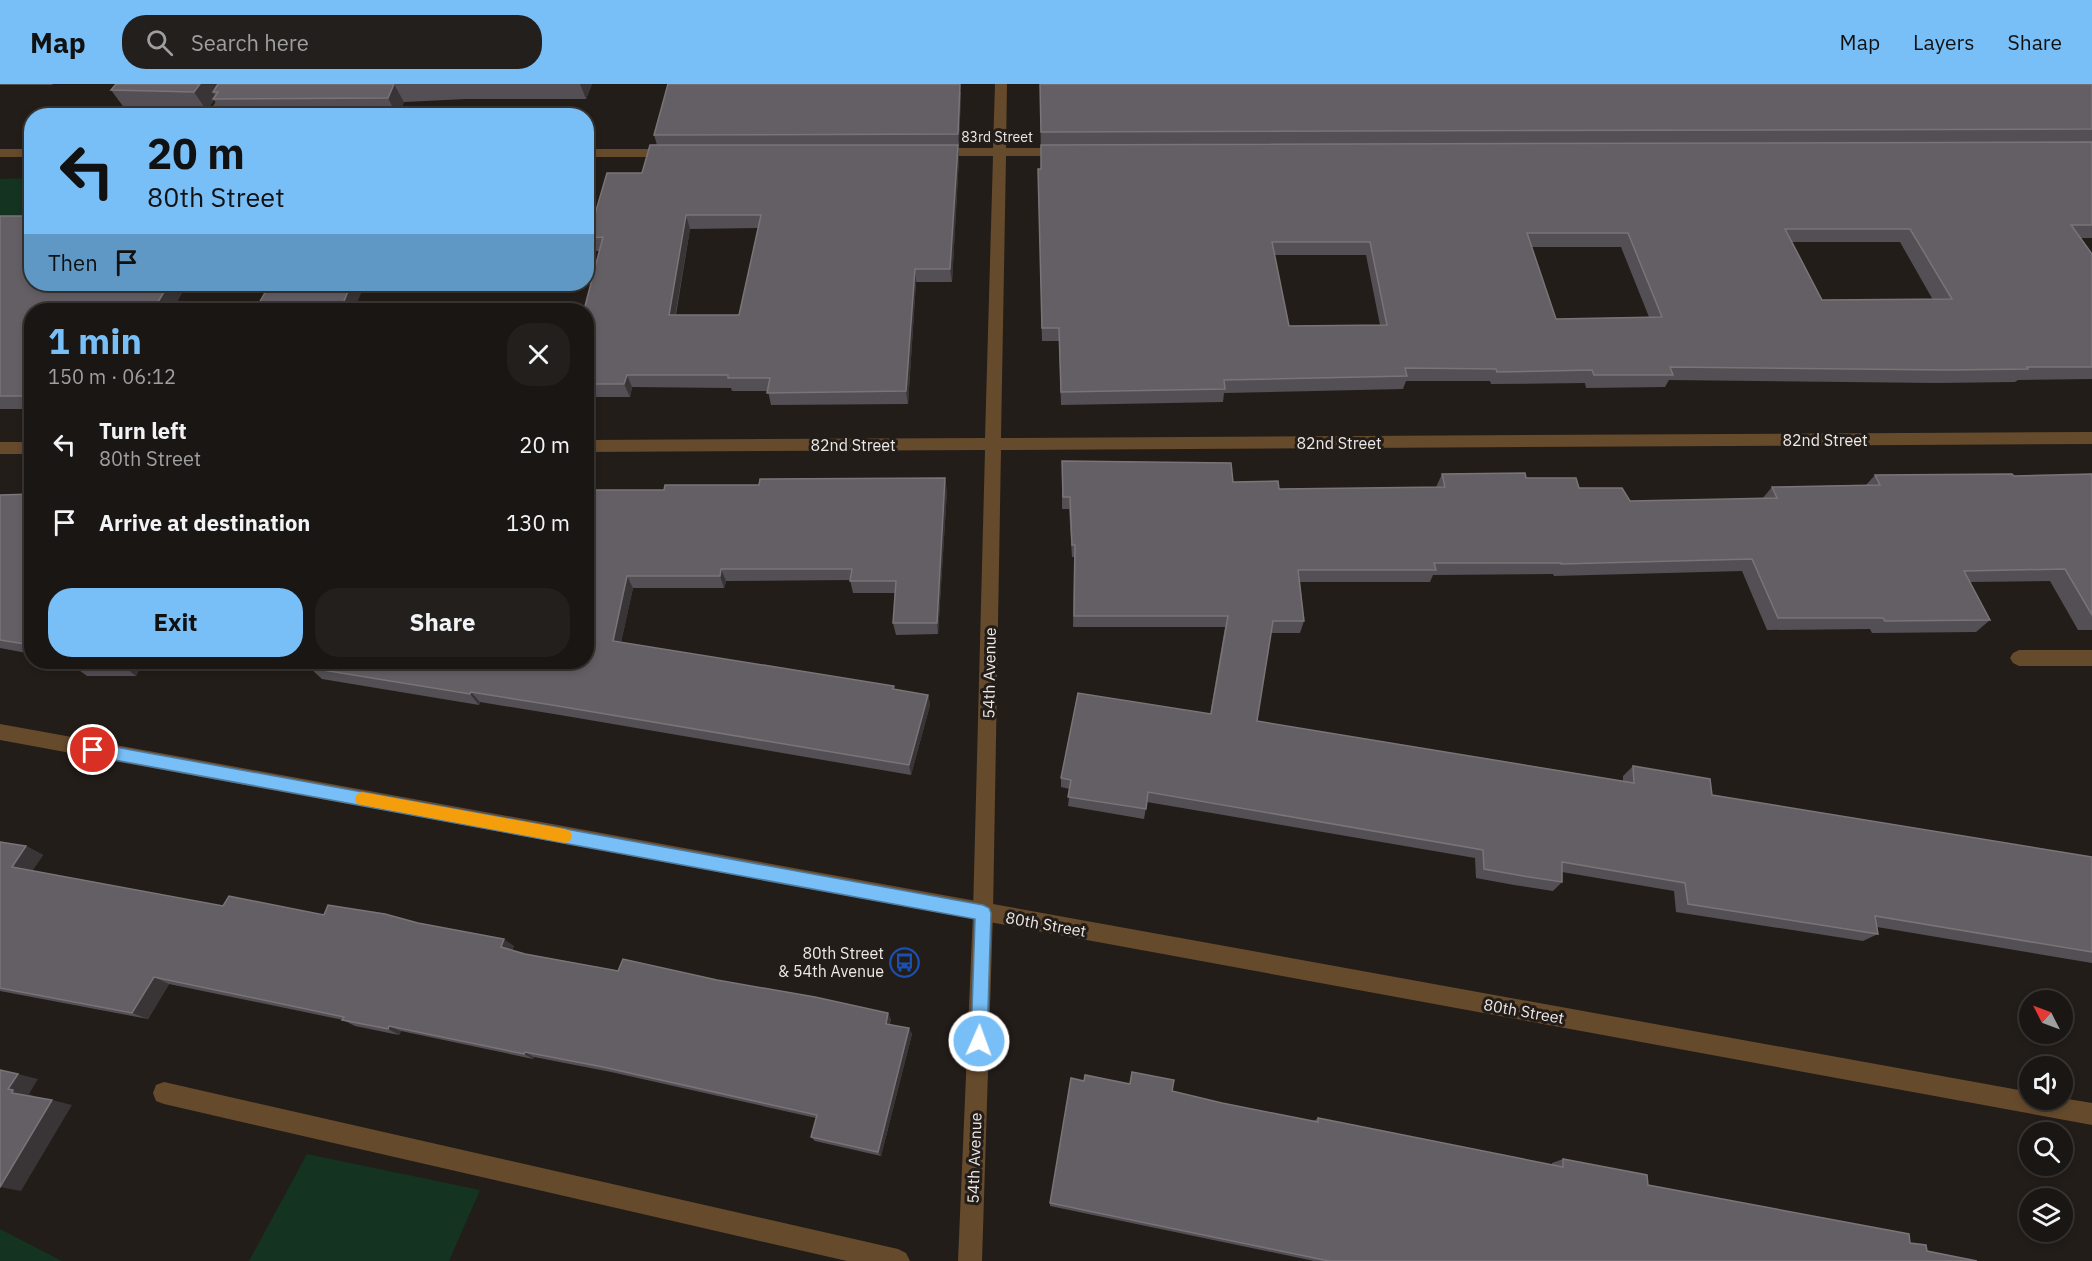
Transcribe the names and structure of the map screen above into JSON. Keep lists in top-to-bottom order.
{
  "streets": {
    "street": [
      "83rd Street",
      "82nd Street",
      "54th Avenue",
      "80th Street"
    ]
  },
  "crossings": [
    ["83rd Street", "54th Avenue"],
    ["82nd Street", "54th Avenue"],
    ["54th Avenue", "80th Street"]
  ],
  "places": {
    "bus stop": ["80th Street & 54th Avenue"]
  },
  "north": "top left",
  "page": {
    "header": "Map",
    "search": "Search here",
    "nav": ["Map", "Layers", "Share"],
    "turn": ["20 m", "80th Street"],
    "then": "Then",
    "heading": ["1 min", "150 m · 06:12"],
    "list": [
      {
        "name": "Turn left",
        "note": "80th Street",
        "value": "20 m"
      },
      {
        "name": "Arrive at destination",
        "value": "130 m"
      }
    ],
    "buttons": ["Exit", "Share"]
  }
}
